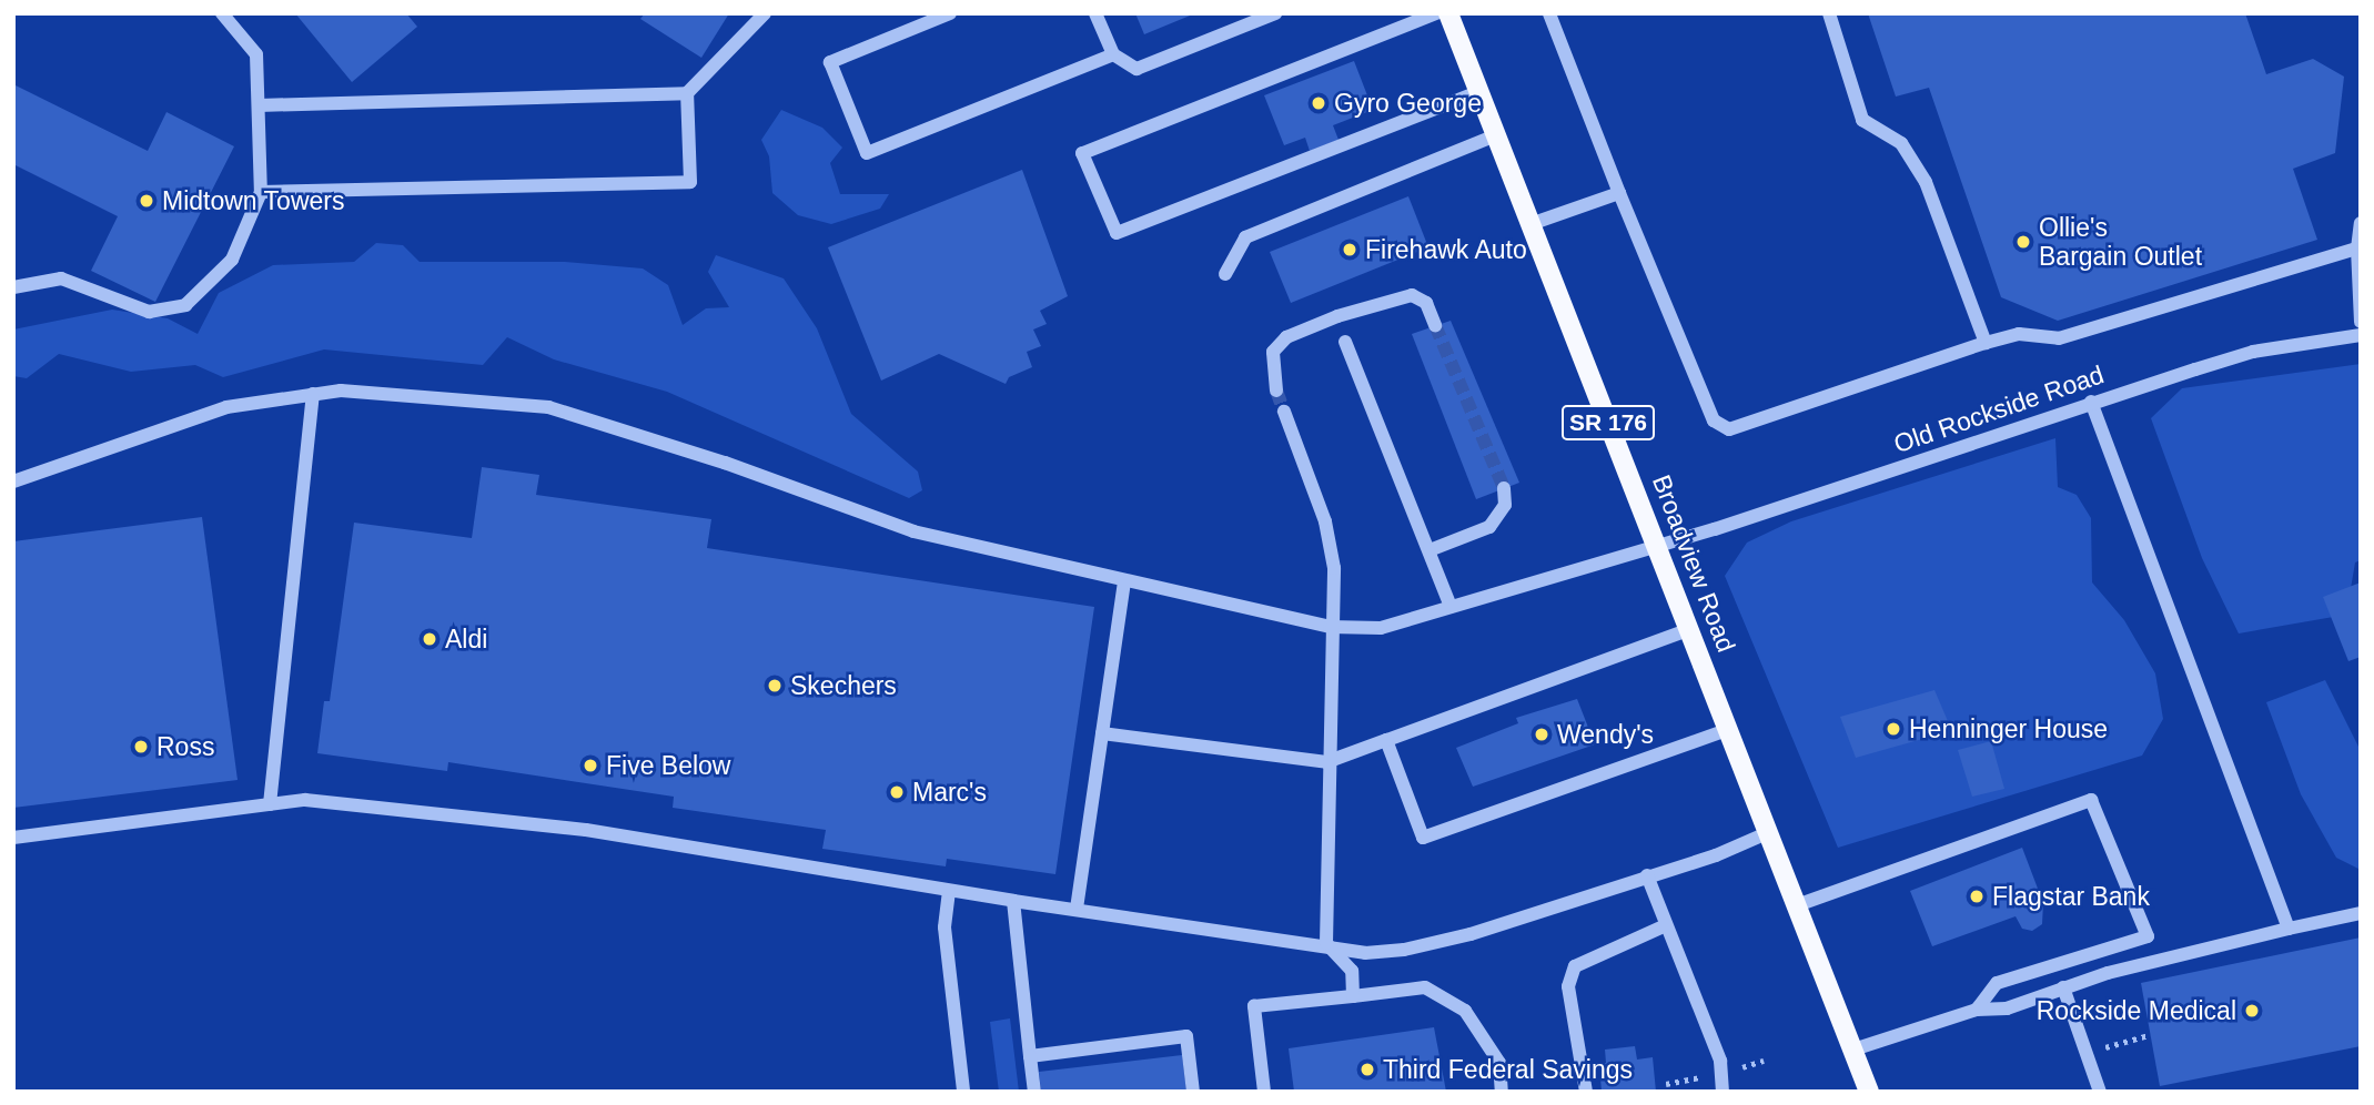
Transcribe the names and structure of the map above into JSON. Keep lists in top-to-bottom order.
{
  "streets": {
    "main road": ["SR 176", "Broadview Road"],
    "street": ["Old Rockside Road"]
  },
  "crossings": [
    ["Old Rockside Road", "Broadview Road"]
  ],
  "places": [
    "Gyro George",
    "Midtown Towers",
    "Ollie's Bargain Outlet",
    "Firehawk Auto",
    "Aldi",
    "Skechers",
    "Henninger House",
    "Wendy's",
    "Ross",
    "Five Below",
    "Marc's",
    "Flagstar Bank",
    "Rockside Medical",
    "Third Federal Savings"
  ]
}
